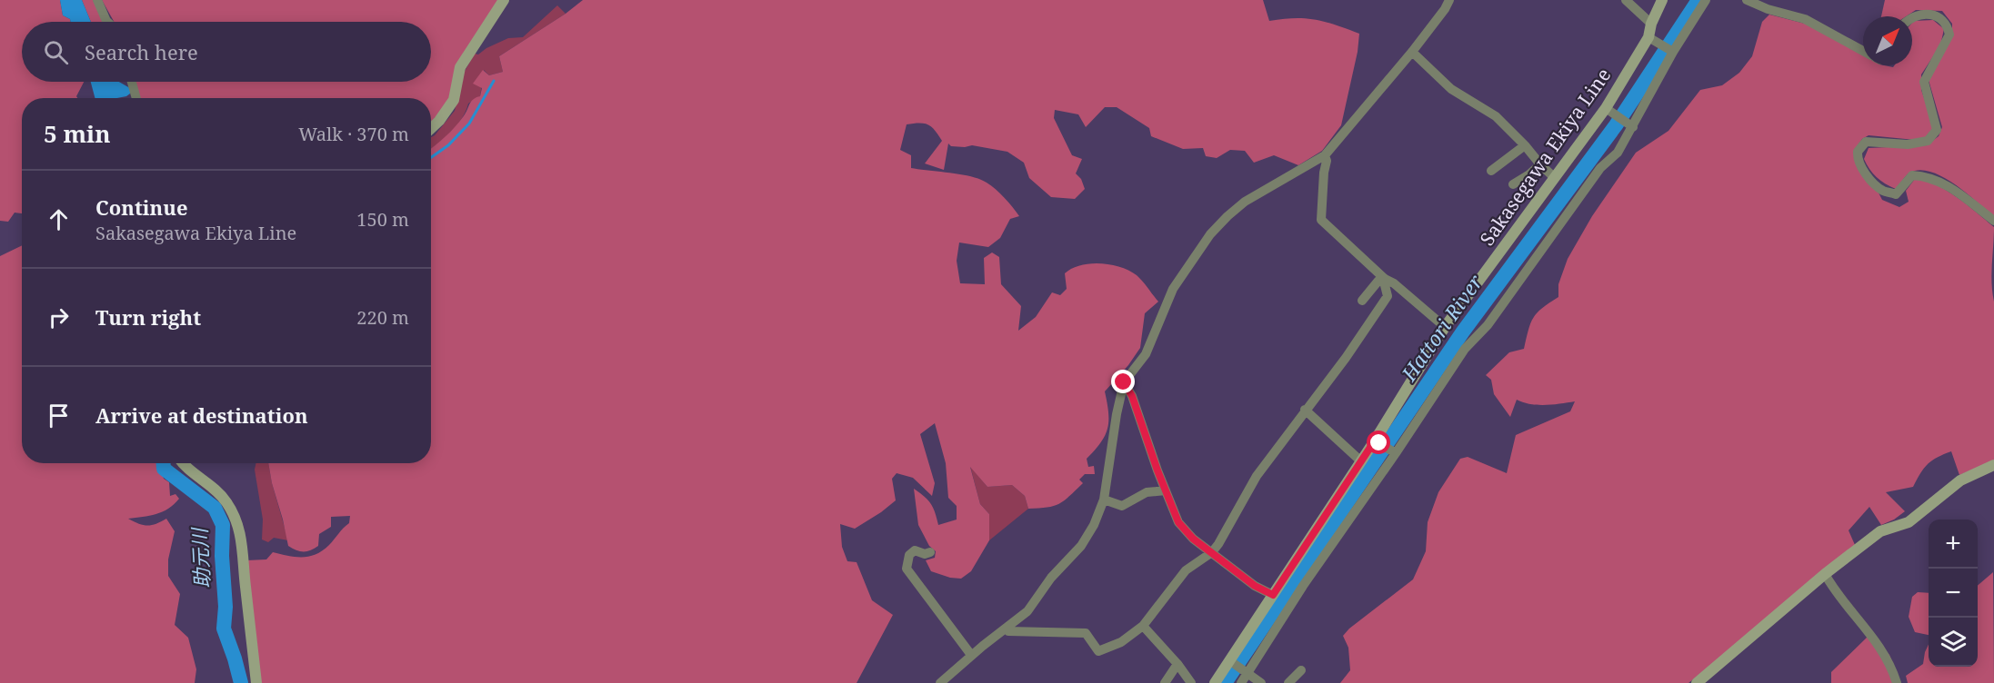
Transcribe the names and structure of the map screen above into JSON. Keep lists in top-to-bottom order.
{
  "streets": {
    "main road": ["Sakasegawa Ekiya Line"]
  },
  "water": ["Hattori River", "助元川"],
  "north": "top right",
  "page": {
    "search": "Search here",
    "heading": ["5 min", "Walk · 370 m"],
    "list": [
      ["Continue", "Sakasegawa Ekiya Line", "150 m"],
      ["Turn right", "220 m"],
      "Arrive at destination"
    ],
    "map_buttons": ["+", "−"]
  }
}
